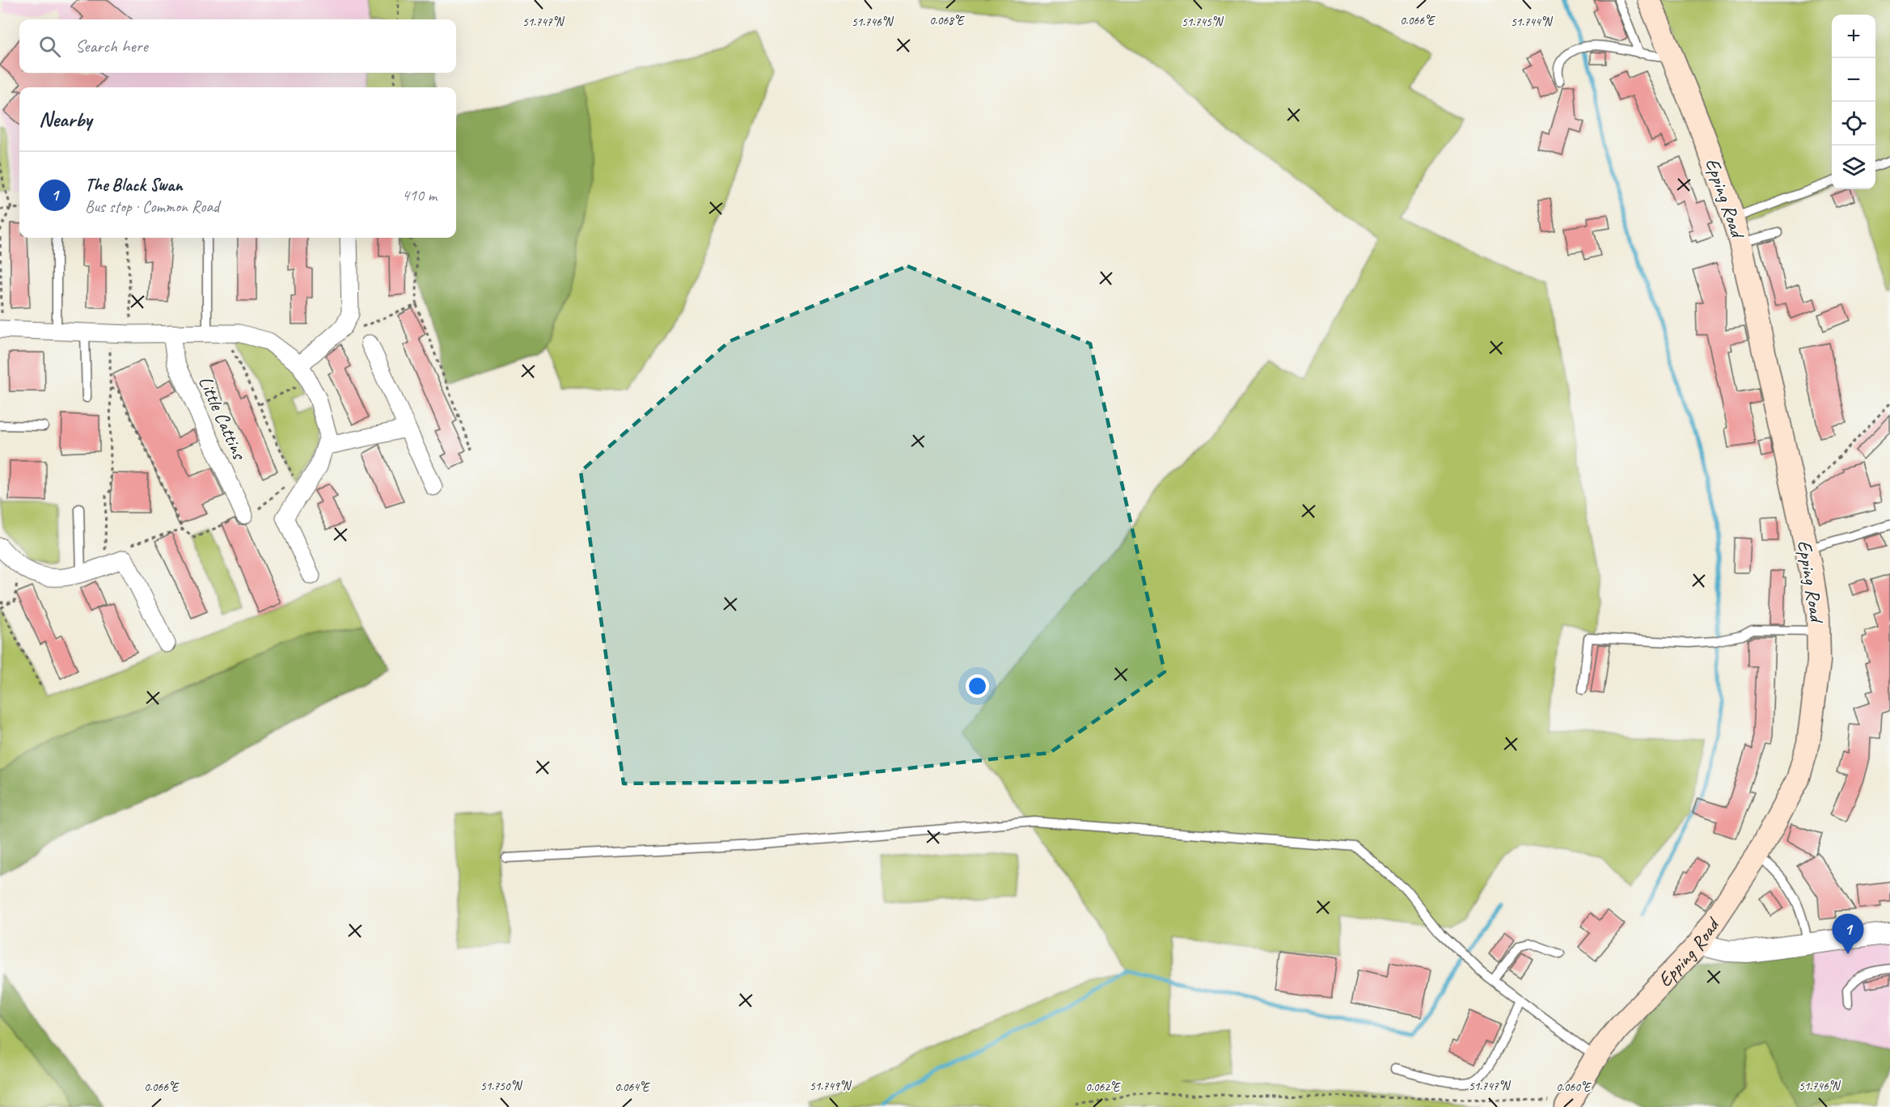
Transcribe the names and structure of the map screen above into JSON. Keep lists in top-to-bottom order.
{
  "streets": {
    "main road": ["Epping Road"],
    "street": ["Little Cattins"]
  },
  "page": {
    "map_buttons": ["+", "−"],
    "search": "Search here",
    "heading": "Nearby",
    "list": [
      {
        "mark": "1",
        "name": "The Black Swan",
        "note": "Bus stop · Common Road",
        "value": "410 m"
      }
    ],
    "pins": "1"
  },
  "coordinates": [
    "0.068°E",
    "0.066°E",
    "51.747°N",
    "51.746°N",
    "51.745°N",
    "51.744°N",
    "51.750°N",
    "51.749°N",
    "0.064°E",
    "0.062°E",
    "0.060°E"
  ]
}
